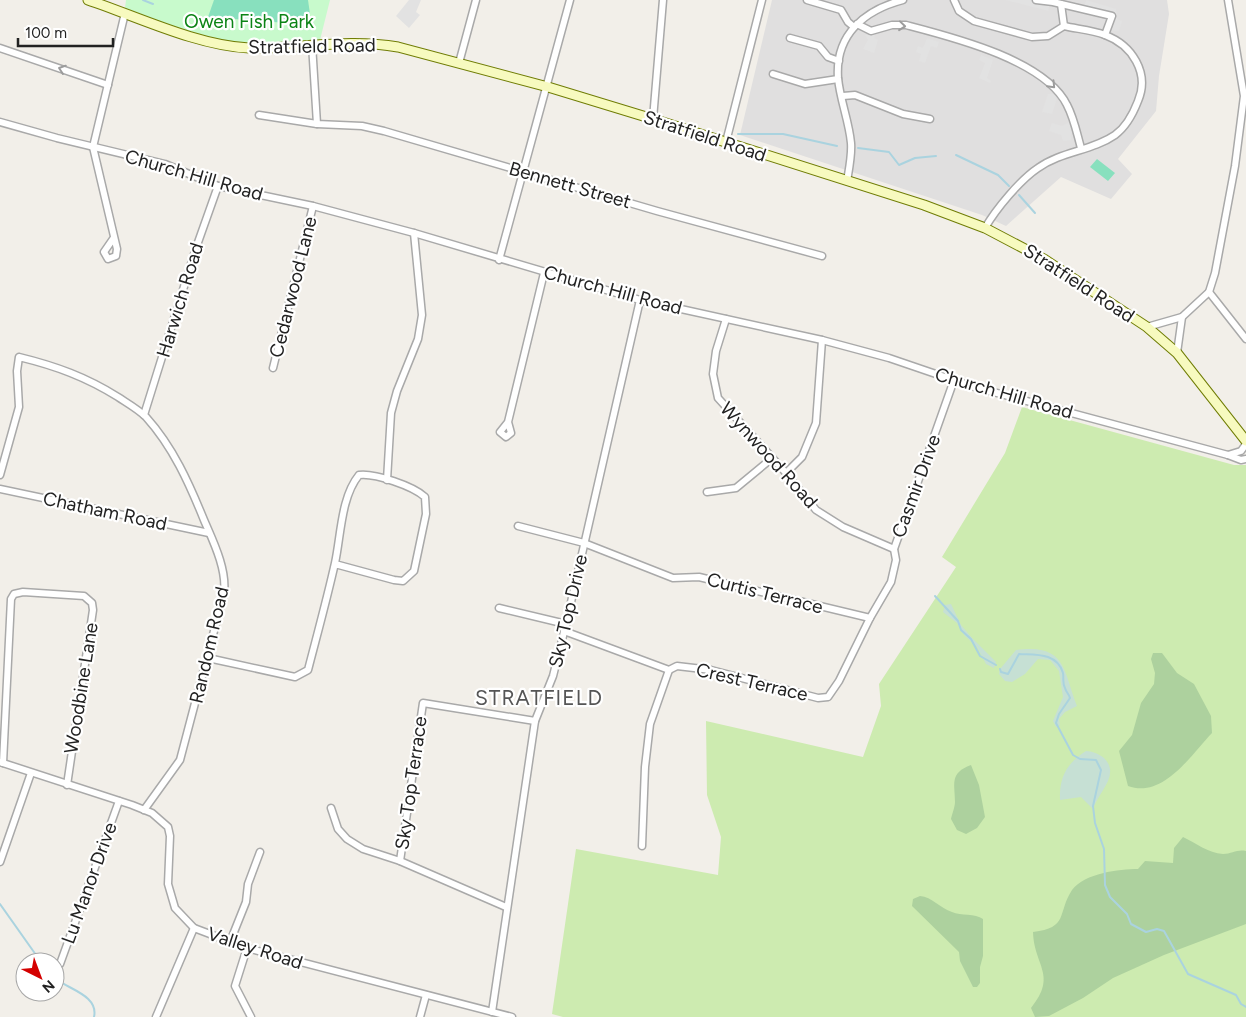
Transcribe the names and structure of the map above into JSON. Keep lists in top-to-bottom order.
{
  "streets": {
    "main road": ["Stratfield Road"],
    "street": [
      "Church Hill Road",
      "Bennett Street",
      "Cedarwood Lane",
      "Harwich Road",
      "Wynwood Road",
      "Casmir Drive",
      "Chatham Road",
      "Curtis Terrace",
      "Sky Top Drive",
      "Random Road",
      "Crest Terrace",
      "Woodbine Lane",
      "Sky Top Terrace",
      "Lu Manor Drive",
      "Valley Road"
    ]
  },
  "crossings": [
    ["Church Hill Road", "Cedarwood Lane"],
    ["Church Hill Road", "Harwich Road"],
    ["Church Hill Road", "Wynwood Road"],
    ["Church Hill Road", "Casmir Drive"],
    ["Church Hill Road", "Sky Top Drive"],
    ["Harwich Road", "Random Road"],
    ["Wynwood Road", "Casmir Drive"],
    ["Casmir Drive", "Curtis Terrace"],
    ["Casmir Drive", "Crest Terrace"],
    ["Chatham Road", "Random Road"],
    ["Curtis Terrace", "Sky Top Drive"],
    ["Sky Top Drive", "Crest Terrace"],
    ["Sky Top Drive", "Sky Top Terrace"],
    ["Sky Top Drive", "Valley Road"],
    ["Random Road", "Valley Road"],
    ["Woodbine Lane", "Valley Road"],
    ["Lu Manor Drive", "Valley Road"]
  ],
  "districts": ["STRATFIELD"],
  "parks": ["Owen Fish Park"],
  "scale_bar": "100 m",
  "north": "bottom right"
}
